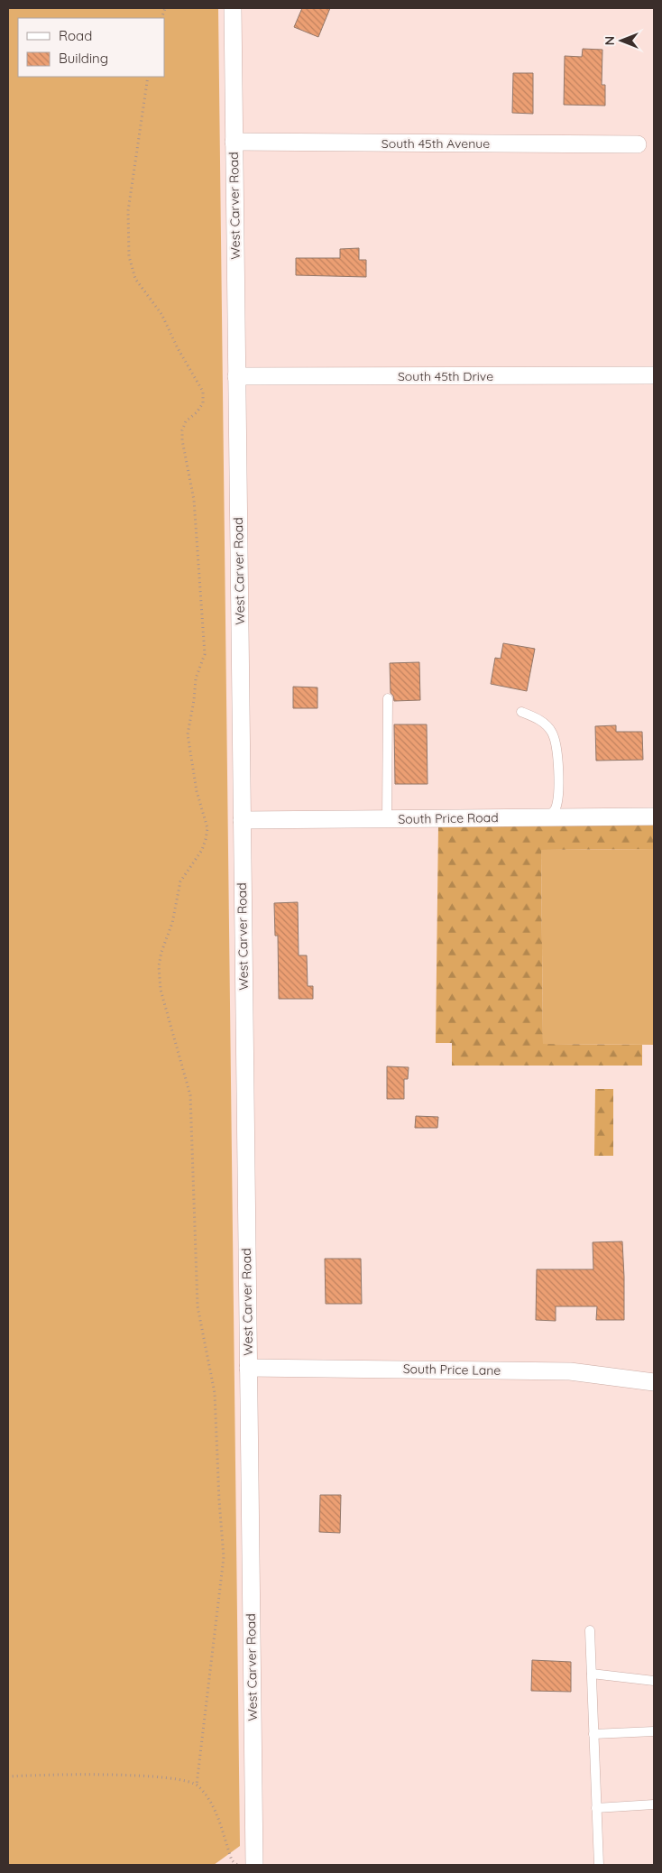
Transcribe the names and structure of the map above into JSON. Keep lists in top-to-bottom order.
{
  "streets": {
    "street": [
      "South 45th Avenue",
      "West Carver Road",
      "South 45th Drive",
      "South Price Road",
      "South Price Lane"
    ]
  },
  "crossings": [
    ["South 45th Avenue", "West Carver Road"],
    ["West Carver Road", "South 45th Drive"],
    ["West Carver Road", "South Price Road"],
    ["West Carver Road", "South Price Lane"]
  ],
  "legend": ["Road", "Building"],
  "north": "left"
}
